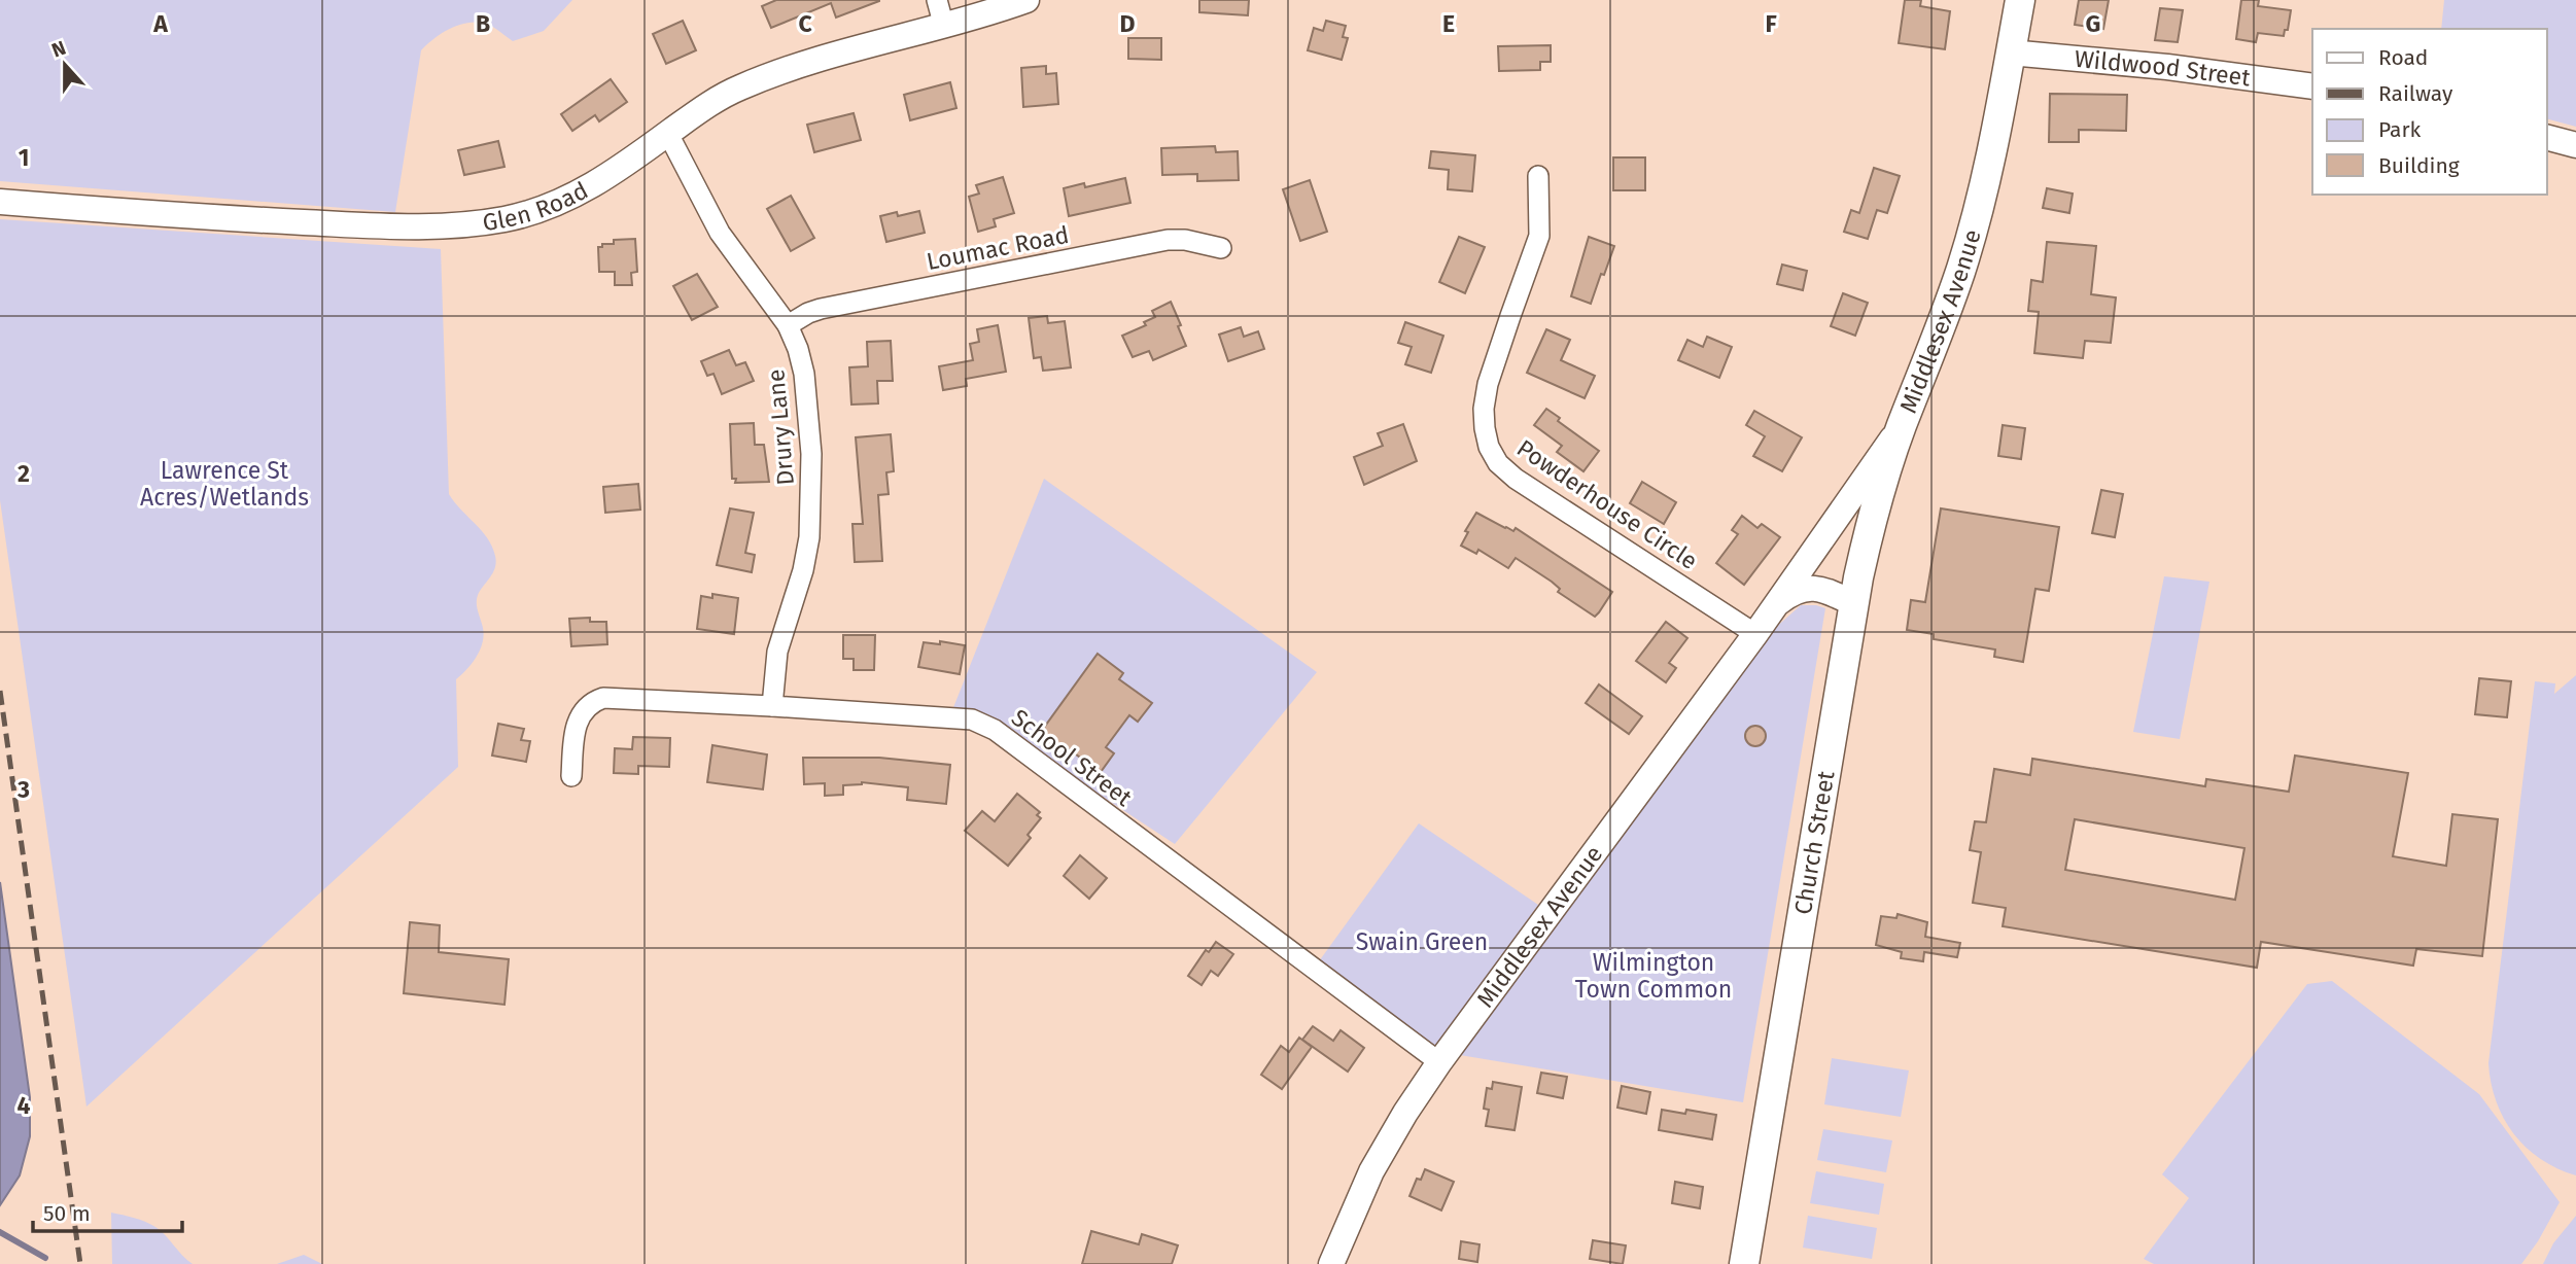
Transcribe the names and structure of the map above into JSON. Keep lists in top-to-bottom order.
{
  "streets": {
    "main road": ["Middlesex Avenue", "Church Street"],
    "street": [
      "Wildwood Street",
      "Glen Road",
      "Loumac Road",
      "Drury Lane",
      "Powderhouse Circle",
      "School Street"
    ]
  },
  "crossings": [
    ["Wildwood Street", "Middlesex Avenue"],
    ["Glen Road", "Drury Lane"],
    ["Loumac Road", "Drury Lane"],
    ["Middlesex Avenue", "Powderhouse Circle"],
    ["Middlesex Avenue", "School Street"],
    ["Middlesex Avenue", "Church Street"],
    ["Drury Lane", "School Street"]
  ],
  "parks": ["Lawrence St Acres/Wetlands", "Swain Green", "Wilmington Town Common"],
  "legend": [
    "Road",
    "Railway",
    "Park",
    "Building"
  ],
  "scale_bar": "50 m",
  "north": "top",
  "grid": {
    "columns": [
      "A",
      "B",
      "C",
      "D",
      "E",
      "F",
      "G"
    ],
    "rows": [
      "1",
      "2",
      "3",
      "4"
    ]
  }
}
